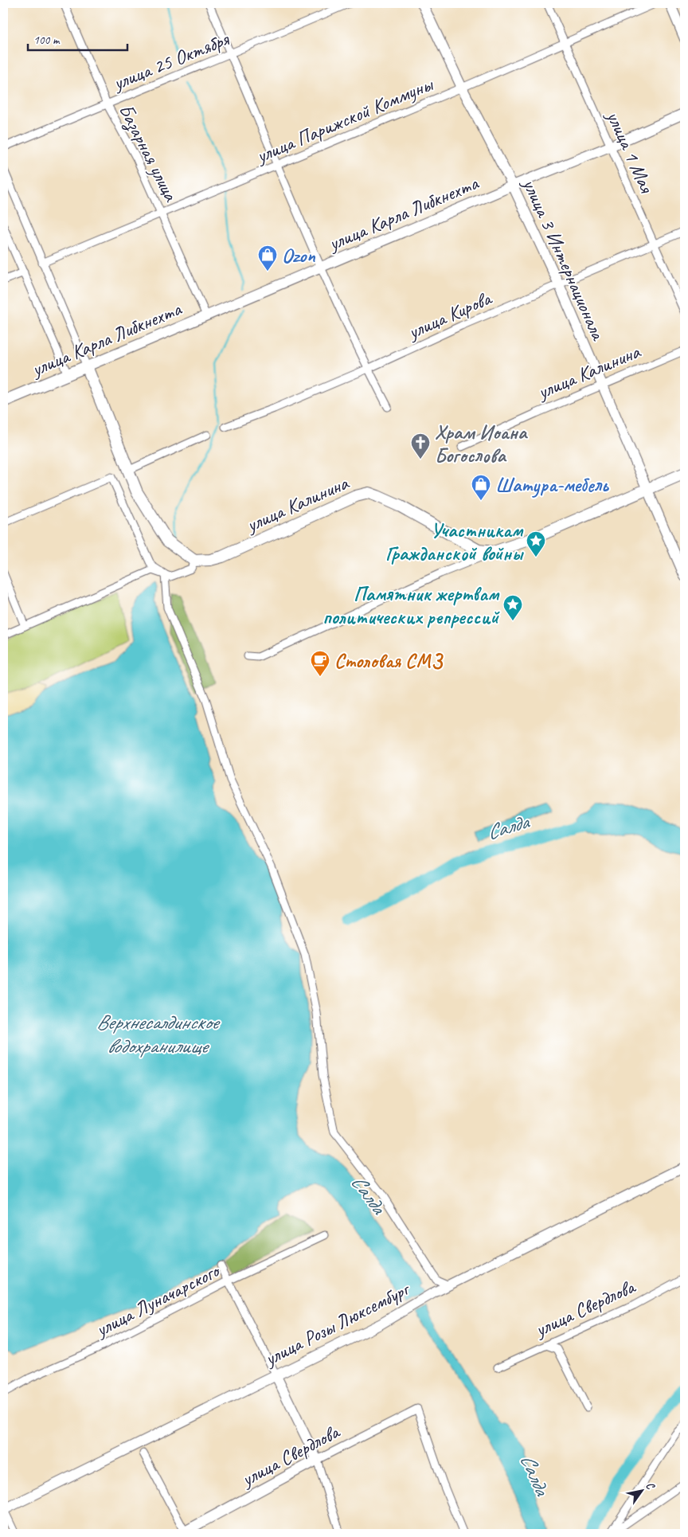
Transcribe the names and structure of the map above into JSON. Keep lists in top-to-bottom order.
{
  "streets": {
    "main road": [
      "улица Карла Либкнехта",
      "улица 3 Интернационала",
      "улица Калинина",
      "улица Свердлова",
      "улица Розы Люксембург"
    ],
    "street": [
      "улица 25 Октября",
      "улица Парижской Коммуны",
      "улица 1 Мая",
      "Базарная улица",
      "улица Кирова",
      "улица Луначарского"
    ]
  },
  "crossings": [
    ["улица 25 Октября", "Базарная улица"],
    ["улица Парижской Коммуны", "улица 1 Мая"],
    ["улица Парижской Коммуны", "Базарная улица"],
    ["улица Парижской Коммуны", "улица 3 Интернационала"],
    ["улица 1 Мая", "улица Карла Либкнехта"],
    ["улица 1 Мая", "улица Кирова"],
    ["Базарная улица", "улица Карла Либкнехта"],
    ["улица Карла Либкнехта", "улица 3 Интернационала"],
    ["улица 3 Интернационала", "улица Кирова"],
    ["улица 3 Интернационала", "улица Калинина"]
  ],
  "water": ["Салда", "Верхнесалдинское водохранилище"],
  "places": {
    "shop": ["Ozon", "Шатура-мебель"],
    "church": ["Храм Иоана Богослова"],
    "place": ["Участникам Гражданской войны", "Памятник жертвам политических репрессий"],
    "cafe": ["Столовая СМЗ"]
  },
  "scale_bar": "100 m",
  "north": "top right"
}
